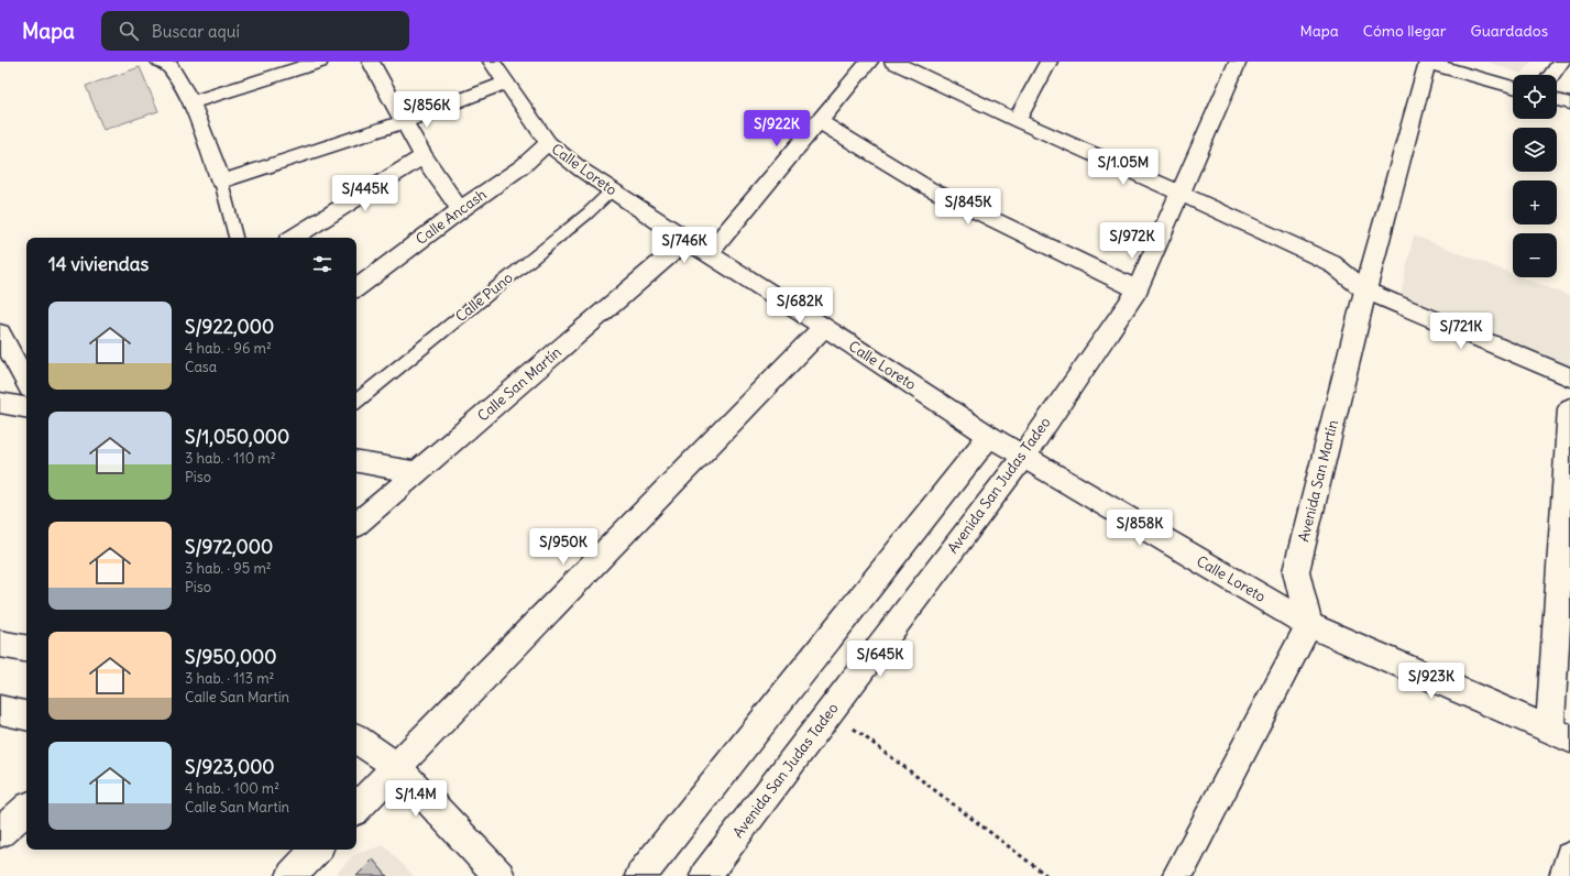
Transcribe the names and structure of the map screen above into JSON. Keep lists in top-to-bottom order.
{
  "streets": {
    "street": [
      "Calle Loreto",
      "Calle Ancash",
      "Calle San Martín",
      "Avenida San Martín",
      "Avenida San Judas Tadeo"
    ],
    "lane": ["Calle Puno"]
  },
  "crossings": [
    ["Calle Loreto", "Calle Ancash"],
    ["Calle Loreto", "Calle Puno"],
    ["Calle Loreto", "Calle San Martín"],
    ["Calle Loreto", "Avenida San Martín"],
    ["Calle Loreto", "Avenida San Judas Tadeo"]
  ],
  "page": {
    "header": "Mapa",
    "search": "Buscar aquí",
    "nav": ["Mapa", "Cómo llegar", "Guardados"],
    "map_buttons": ["+", "−"],
    "price": [
      "S/856K",
      "S/922K",
      "S/1.05M",
      "S/445K",
      "S/845K",
      "S/972K",
      "S/746K",
      "S/682K",
      "S/721K",
      "S/858K",
      "S/950K",
      "S/645K",
      "S/923K",
      "S/1.4M"
    ],
    "heading": "14 viviendas",
    "list": [
      {
        "name": "S/922,000",
        "note": "4 hab. · 96 m² · Casa"
      },
      {
        "name": "S/1,050,000",
        "note": "3 hab. · 110 m² · Piso"
      },
      {
        "name": "S/972,000",
        "note": "3 hab. · 95 m² · Piso"
      },
      {
        "name": "S/950,000",
        "note": "3 hab. · 113 m² · Calle San Martín"
      },
      {
        "name": "S/923,000",
        "note": "4 hab. · 100 m² · Calle San Martín"
      }
    ]
  }
}
